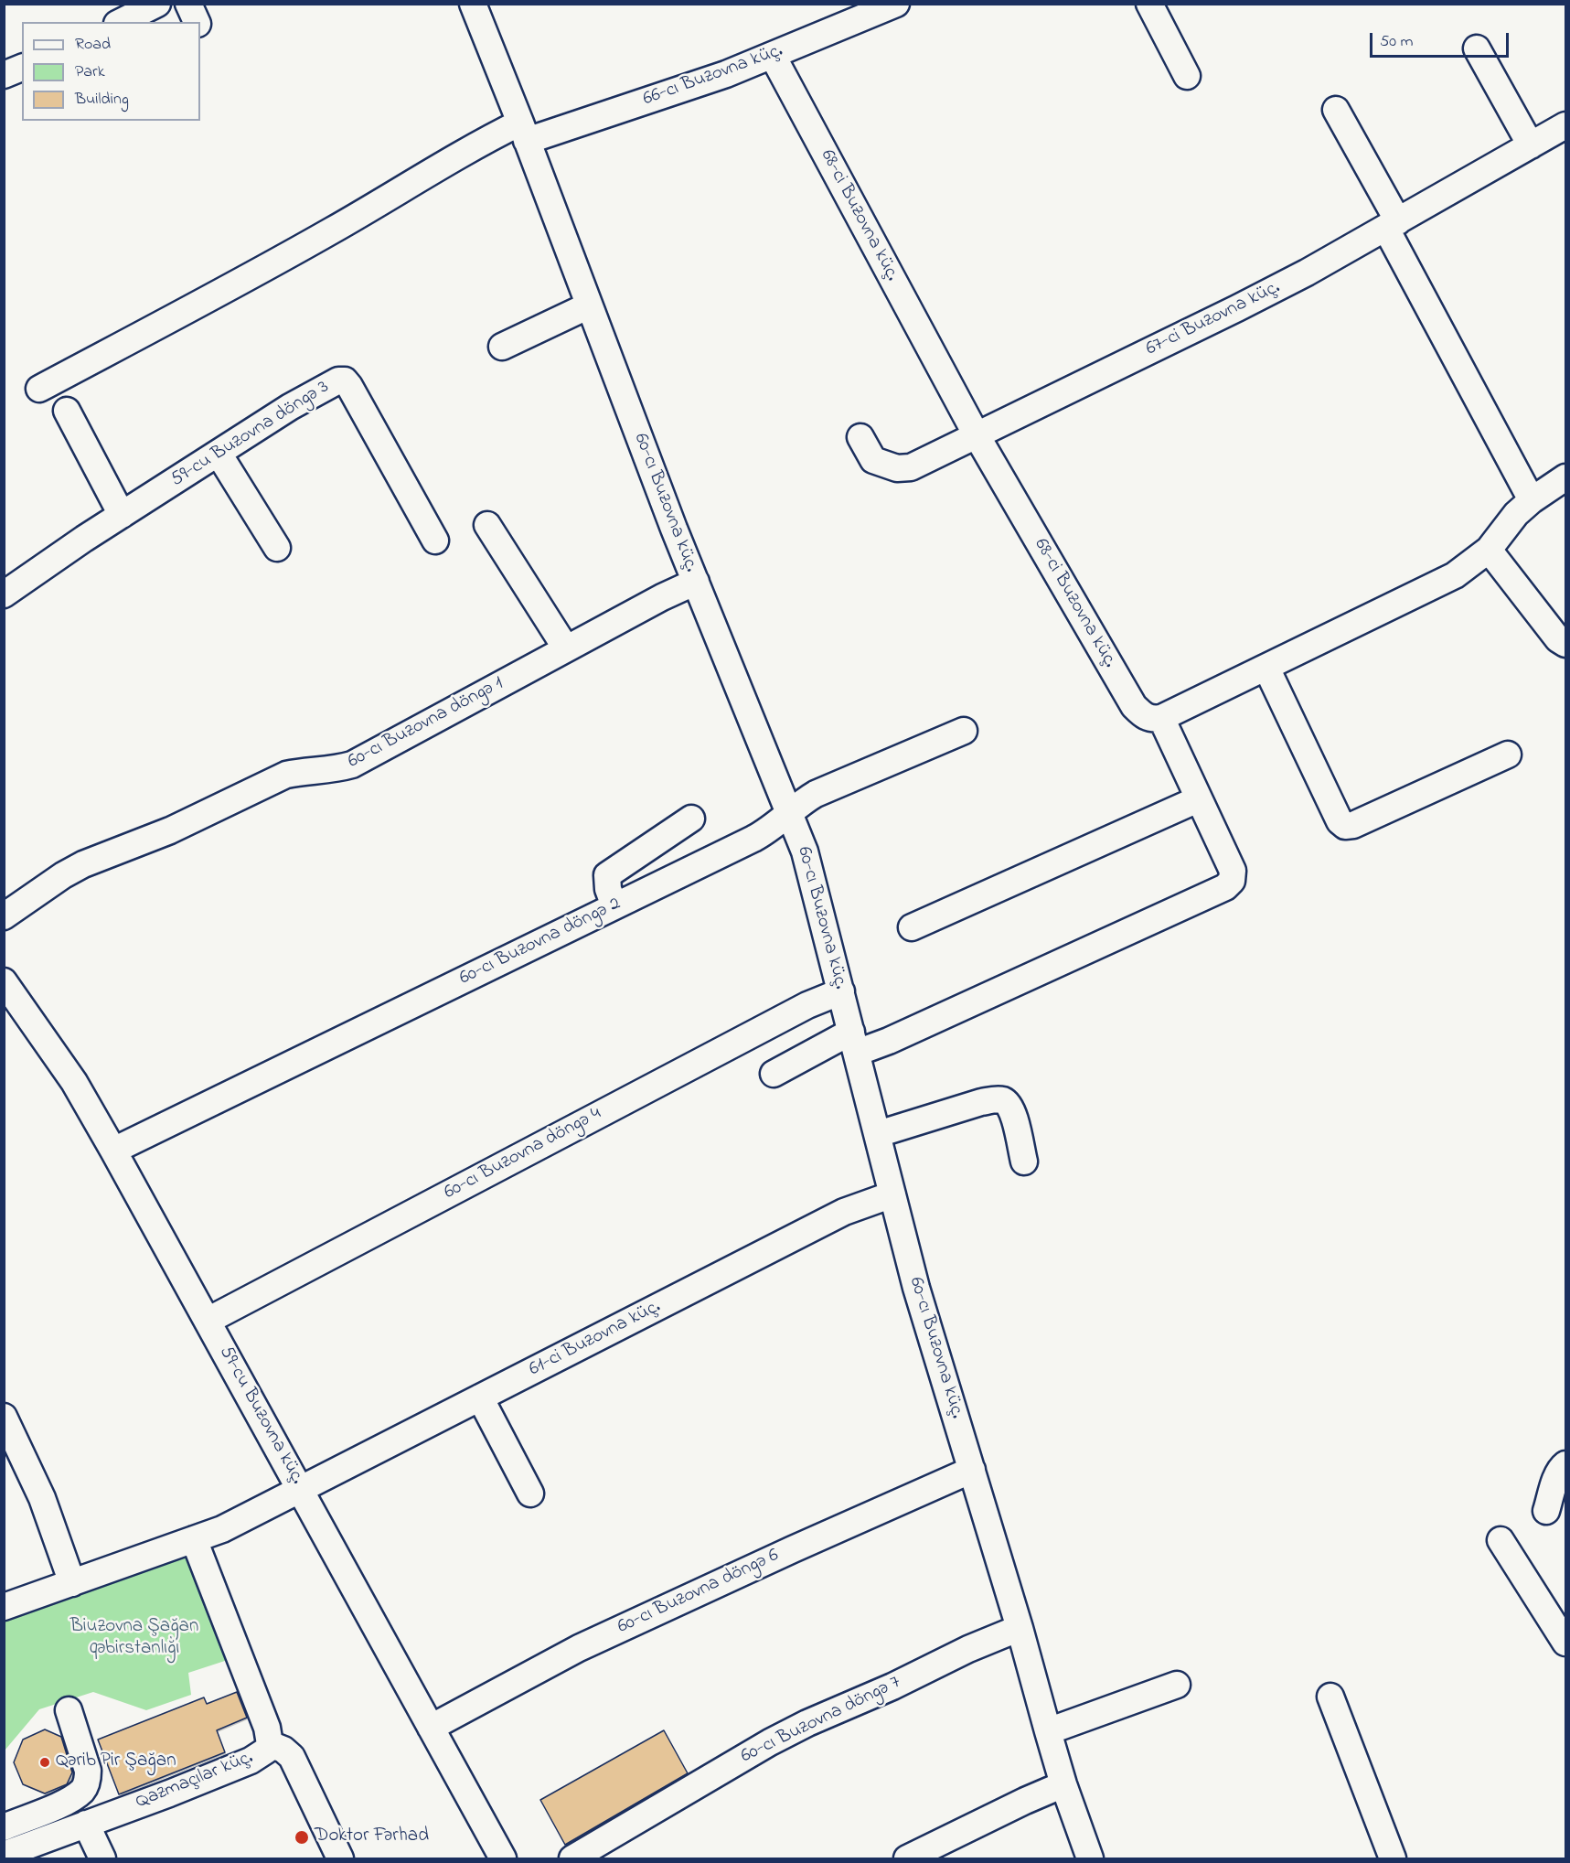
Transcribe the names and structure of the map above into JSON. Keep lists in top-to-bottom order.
{
  "streets": {
    "street": [
      "66-cı Buzovna küç.",
      "68-ci Buzovna küç.",
      "67-ci Buzovna küç.",
      "59-cu Buzovna döngə 3",
      "60-cı Buzovna küç.",
      "60-cı Buzovna döngə 1",
      "60-cı Buzovna döngə 2",
      "60-cı Buzovna döngə 4",
      "61-ci Buzovna küç.",
      "59-cu Buzovna küç.",
      "60-cı Buzovna döngə 6",
      "60-cı Buzovna döngə 7",
      "Qazmaçılar küç."
    ]
  },
  "crossings": [
    ["66-cı Buzovna küç.", "68-ci Buzovna küç."],
    ["66-cı Buzovna küç.", "60-cı Buzovna küç."],
    ["68-ci Buzovna küç.", "67-ci Buzovna küç."],
    ["60-cı Buzovna küç.", "60-cı Buzovna döngə 1"],
    ["60-cı Buzovna küç.", "60-cı Buzovna döngə 2"],
    ["60-cı Buzovna küç.", "60-cı Buzovna döngə 4"],
    ["60-cı Buzovna küç.", "61-ci Buzovna küç."],
    ["60-cı Buzovna küç.", "60-cı Buzovna döngə 6"],
    ["60-cı Buzovna küç.", "60-cı Buzovna döngə 7"],
    ["60-cı Buzovna döngə 2", "59-cu Buzovna küç."],
    ["60-cı Buzovna döngə 4", "59-cu Buzovna küç."],
    ["61-ci Buzovna küç.", "59-cu Buzovna küç."],
    ["61-ci Buzovna küç.", "Qazmaçılar küç."],
    ["59-cu Buzovna küç.", "60-cı Buzovna döngə 6"]
  ],
  "parks": ["Biuzovna Şağan qəbirstanlığı"],
  "places": ["Qərib Pir Şağan", "Doktor Fərhad"],
  "legend": ["Road", "Park", "Building"],
  "scale_bar": "50 m"
}
